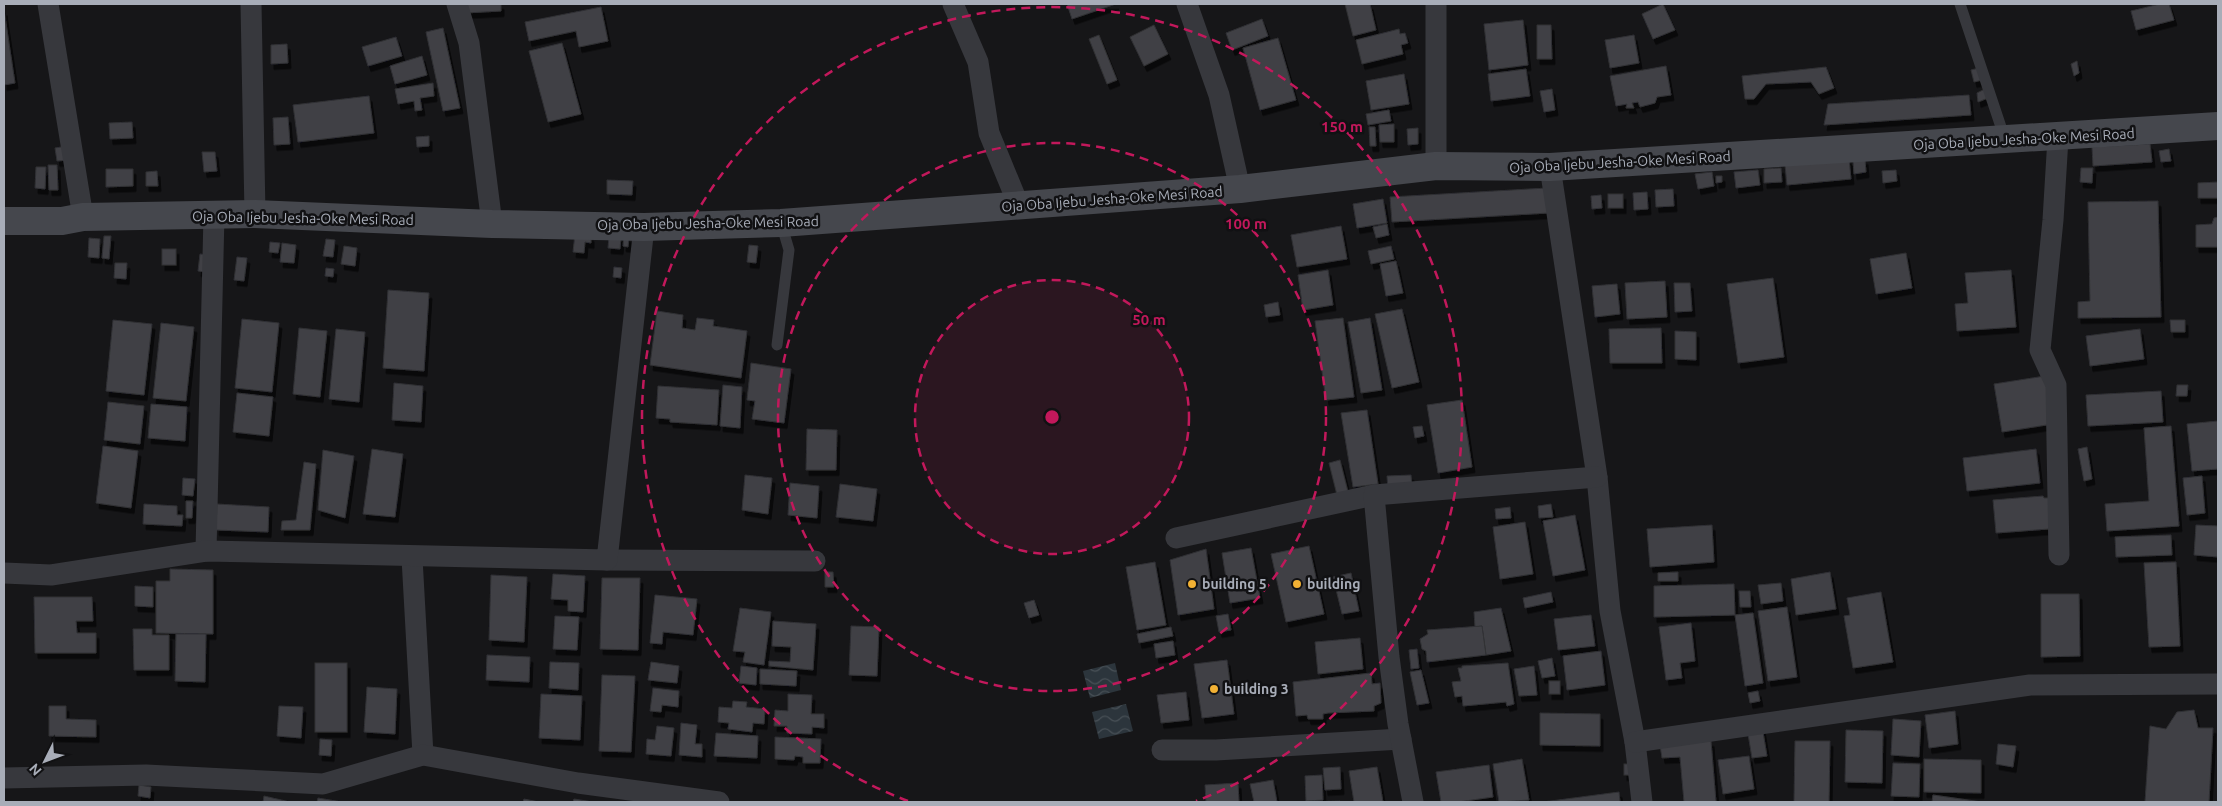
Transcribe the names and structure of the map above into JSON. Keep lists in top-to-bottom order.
{
  "streets": {
    "main road": ["Oja Oba Ijebu Jesha-Oke Mesi Road"]
  },
  "places": ["building 5", "building", "building 3"],
  "north": "bottom left",
  "rings": ["150 m", "100 m", "50 m"]
}
